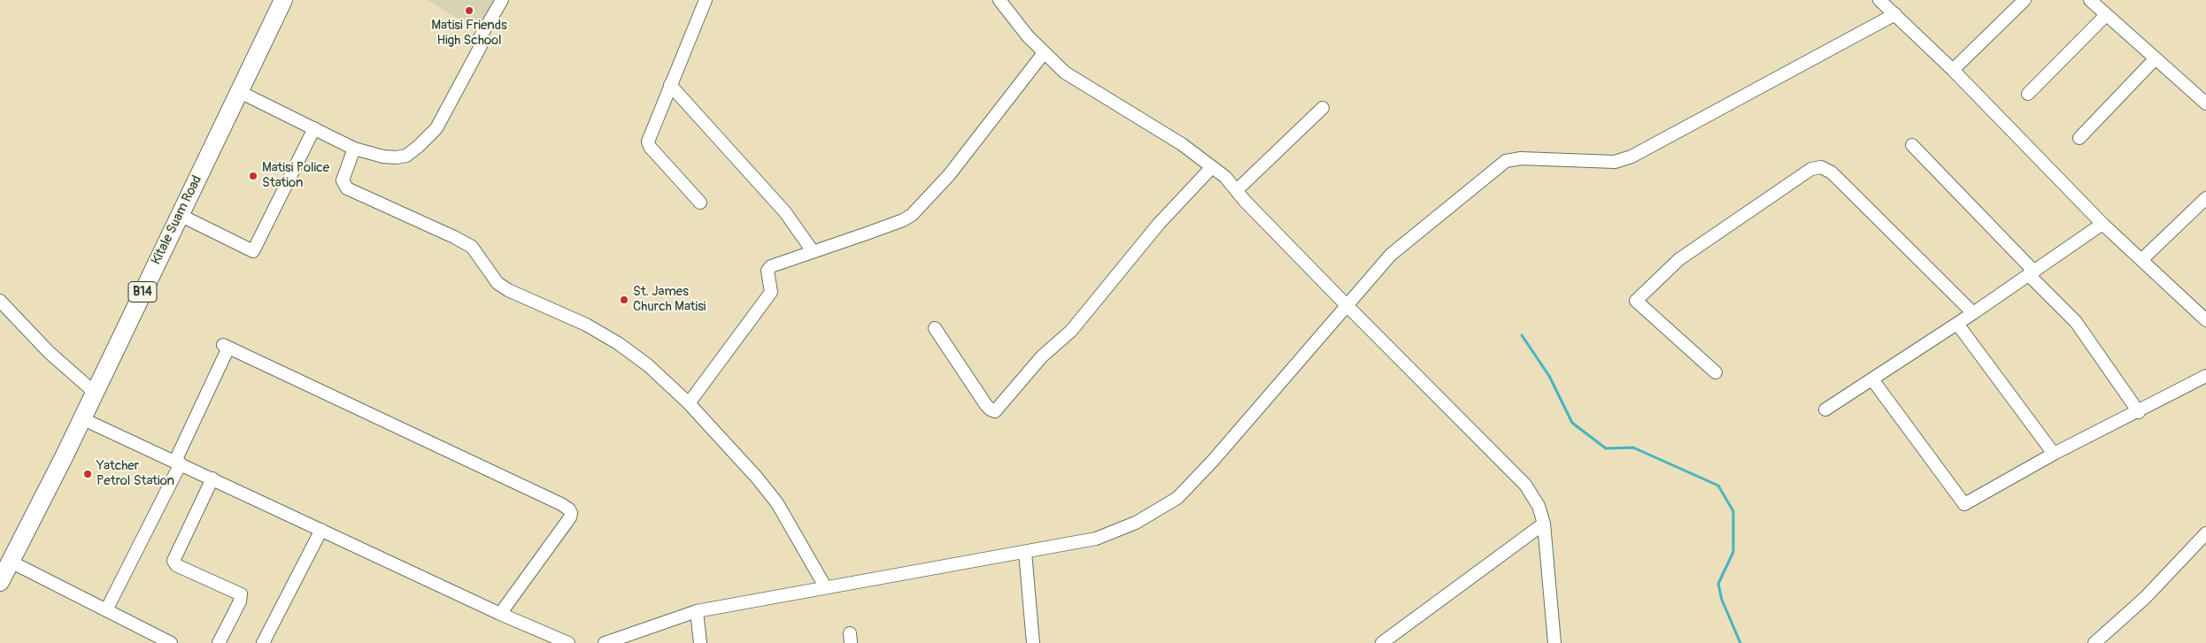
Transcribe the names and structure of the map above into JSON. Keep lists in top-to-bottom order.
{
  "streets": {
    "highway": ["Kitale Suam Road", "B14"]
  },
  "places": [
    "Matisi Friends High School",
    "Matisi Police Station",
    "St. James Church Matisi",
    "Yatcher Petrol Station"
  ]
}
